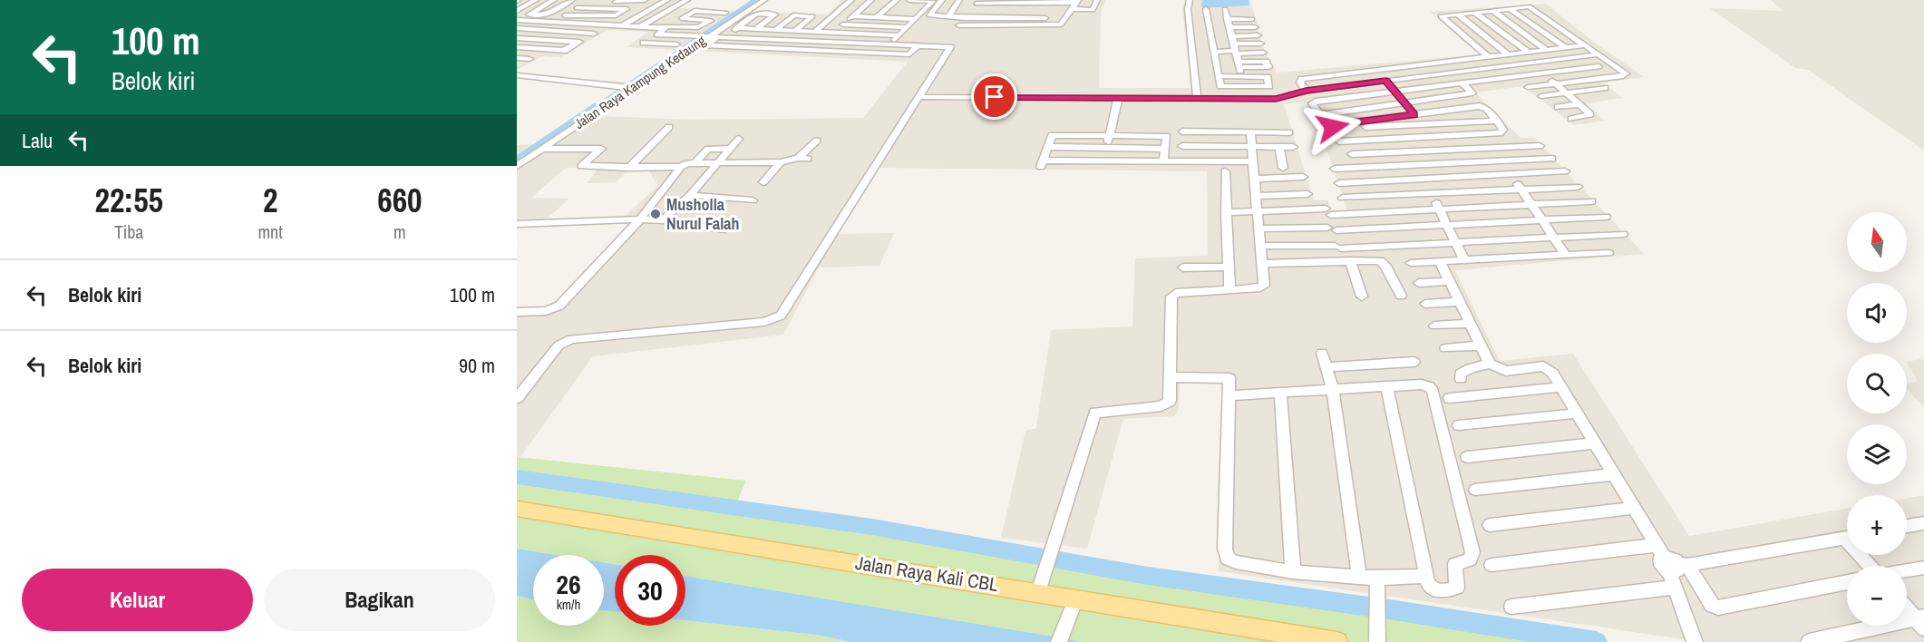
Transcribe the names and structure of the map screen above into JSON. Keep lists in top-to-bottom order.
{
  "streets": {
    "main road": ["Jalan Raya Kali CBL"],
    "street": ["Jalan Raya Kampung Kedaung"]
  },
  "places": ["Musholla Nurul Falah"],
  "north": "top",
  "page": {
    "turn": ["100 m", "Belok kiri"],
    "then": "Lalu",
    "eta": [
      "22:55",
      "Tiba",
      "2",
      "mnt",
      "660",
      "m"
    ],
    "map_buttons": ["+", "−"],
    "list": [
      {
        "name": "Belok kiri",
        "value": "100 m"
      },
      {
        "name": "Belok kiri",
        "value": "90 m"
      }
    ],
    "speed": "26 km/h",
    "limit": "30",
    "buttons": ["Keluar", "Bagikan"]
  }
}
